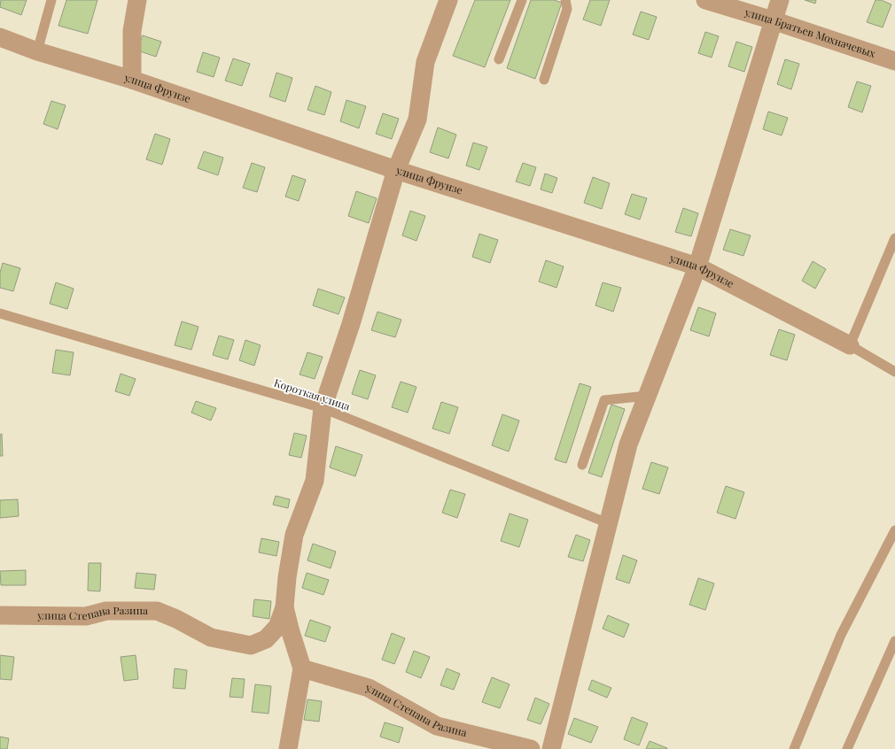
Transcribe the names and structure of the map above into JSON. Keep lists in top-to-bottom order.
{
  "streets": {
    "street": ["улица Братьев Мохначевых", "улица Фрунзе", "улица Степана Разина"],
    "lane": ["Короткая улица"]
  }
}
